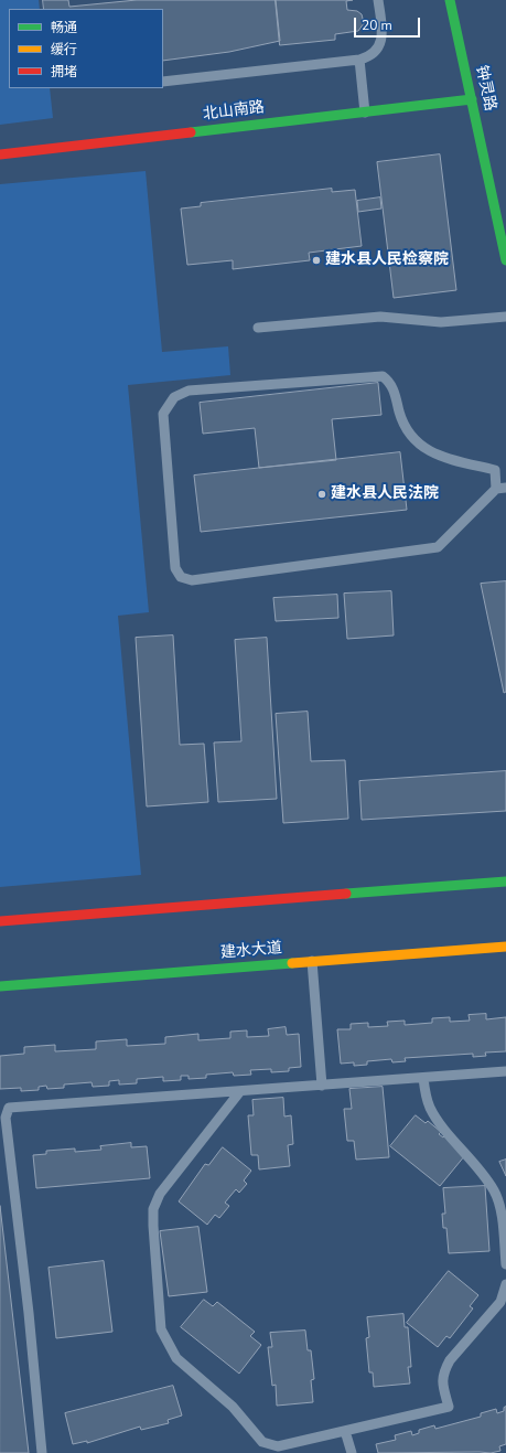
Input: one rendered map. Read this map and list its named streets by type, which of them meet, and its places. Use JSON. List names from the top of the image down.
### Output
{
  "streets": {
    "main road": ["钟灵路", "北山南路", "建水大道"]
  },
  "crossings": [
    ["钟灵路", "北山南路"]
  ],
  "places": ["建水县人民检察院", "建水县人民法院"],
  "legend": ["畅通", "缓行", "拥堵"],
  "scale_bar": "20 m"
}
